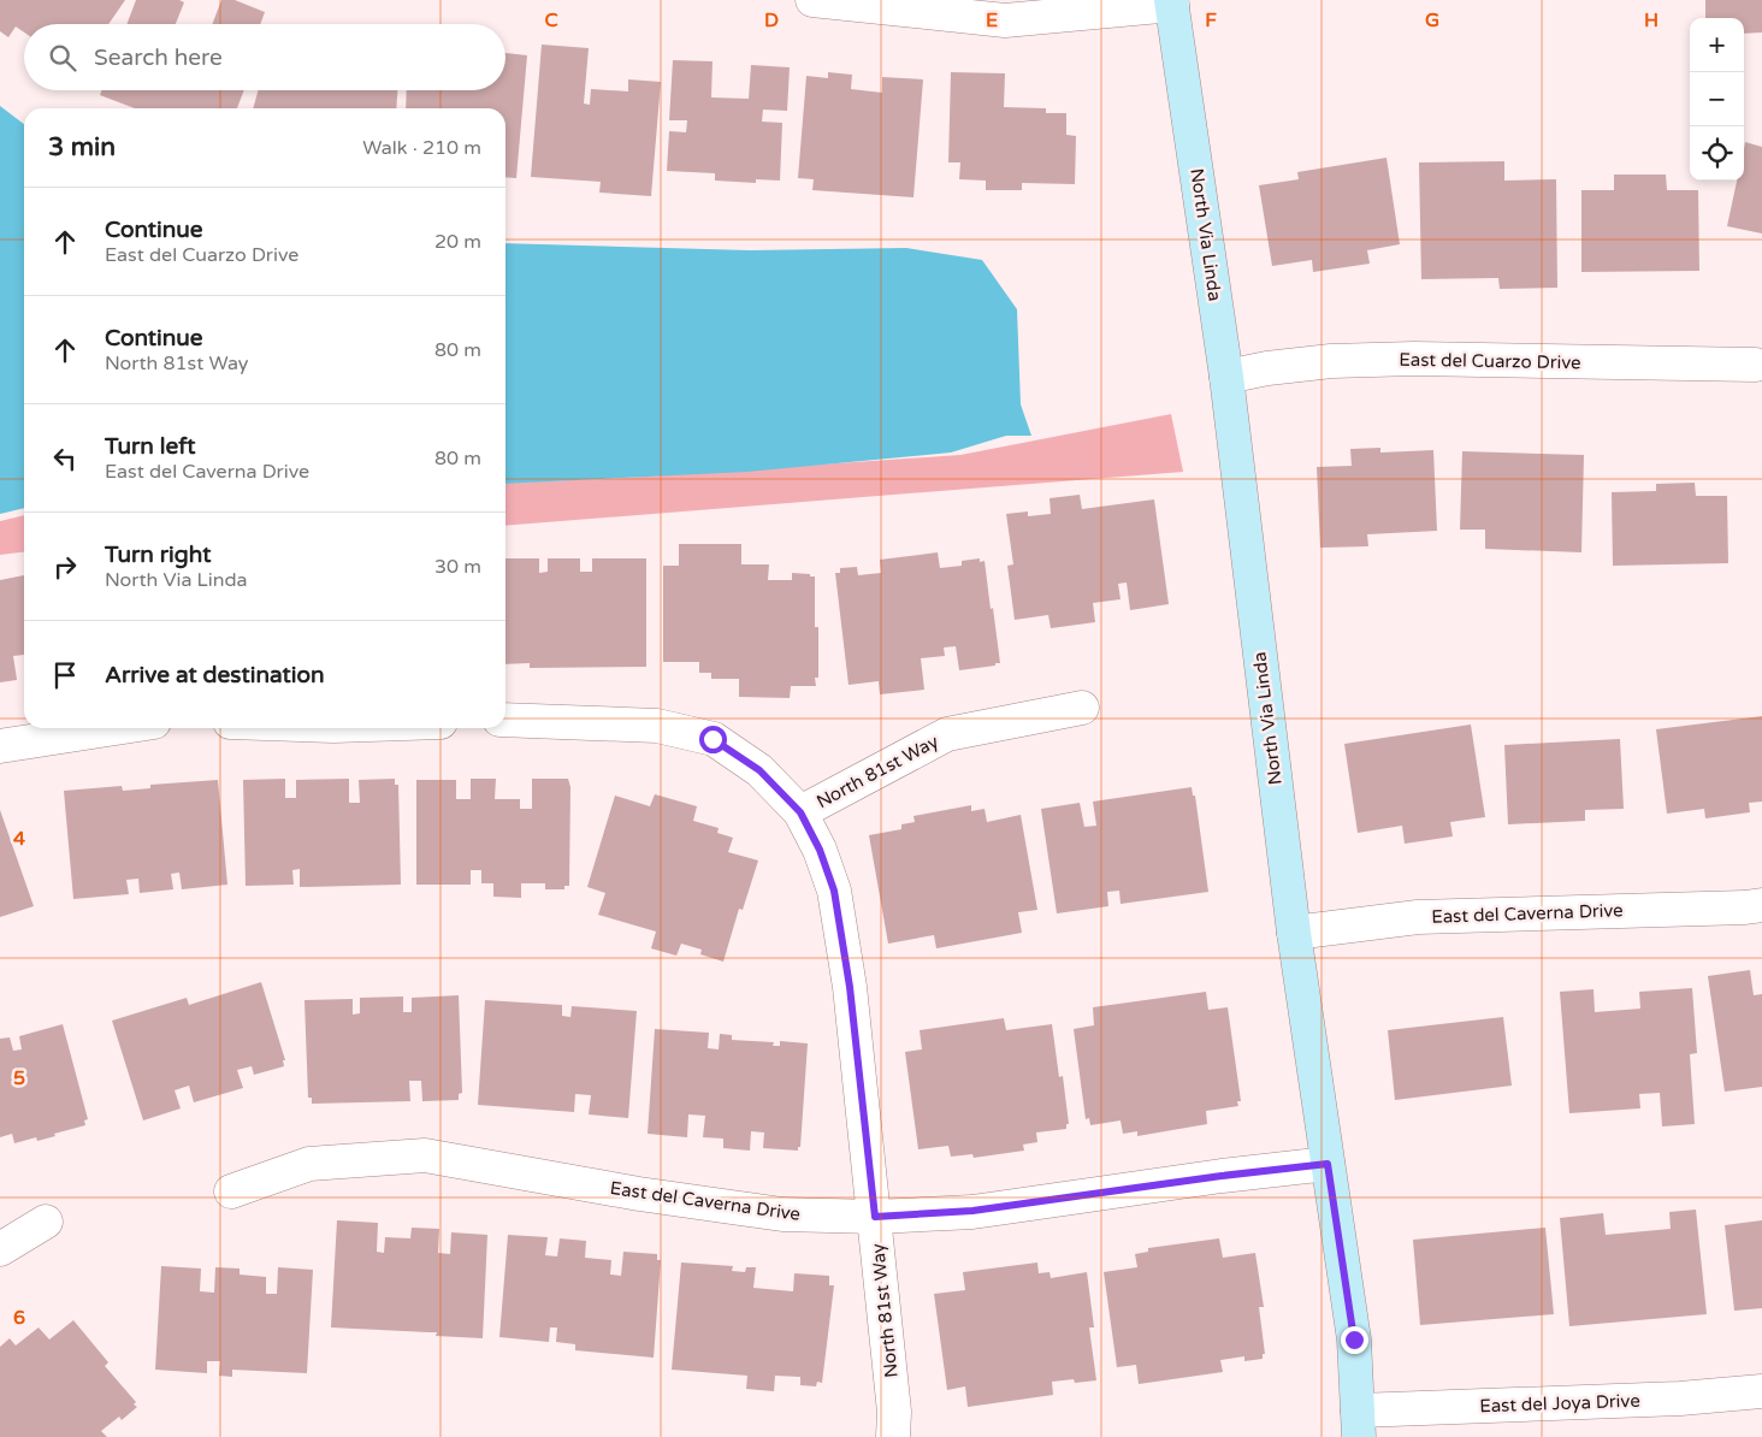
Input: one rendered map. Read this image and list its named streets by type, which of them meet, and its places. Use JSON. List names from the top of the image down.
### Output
{
  "streets": {
    "street": [
      "North Via Linda",
      "East del Cuarzo Drive",
      "North 81st Way",
      "East del Caverna Drive",
      "East del Joya Drive"
    ]
  },
  "crossings": [
    ["North Via Linda", "East del Cuarzo Drive"],
    ["North Via Linda", "East del Caverna Drive"],
    ["North Via Linda", "East del Joya Drive"],
    ["North 81st Way", "East del Caverna Drive"]
  ],
  "page": {
    "map_buttons": ["+", "−"],
    "search": "Search here",
    "heading": ["3 min", "Walk · 210 m"],
    "list": [
      ["Continue", "East del Cuarzo Drive", "20 m"],
      ["Continue", "North 81st Way", "80 m"],
      ["Turn left", "East del Caverna Drive", "80 m"],
      ["Turn right", "North Via Linda", "30 m"],
      "Arrive at destination"
    ]
  },
  "grid": {
    "columns": [
      "C",
      "D",
      "E",
      "F",
      "G",
      "H"
    ],
    "rows": ["4", "5", "6"]
  }
}
